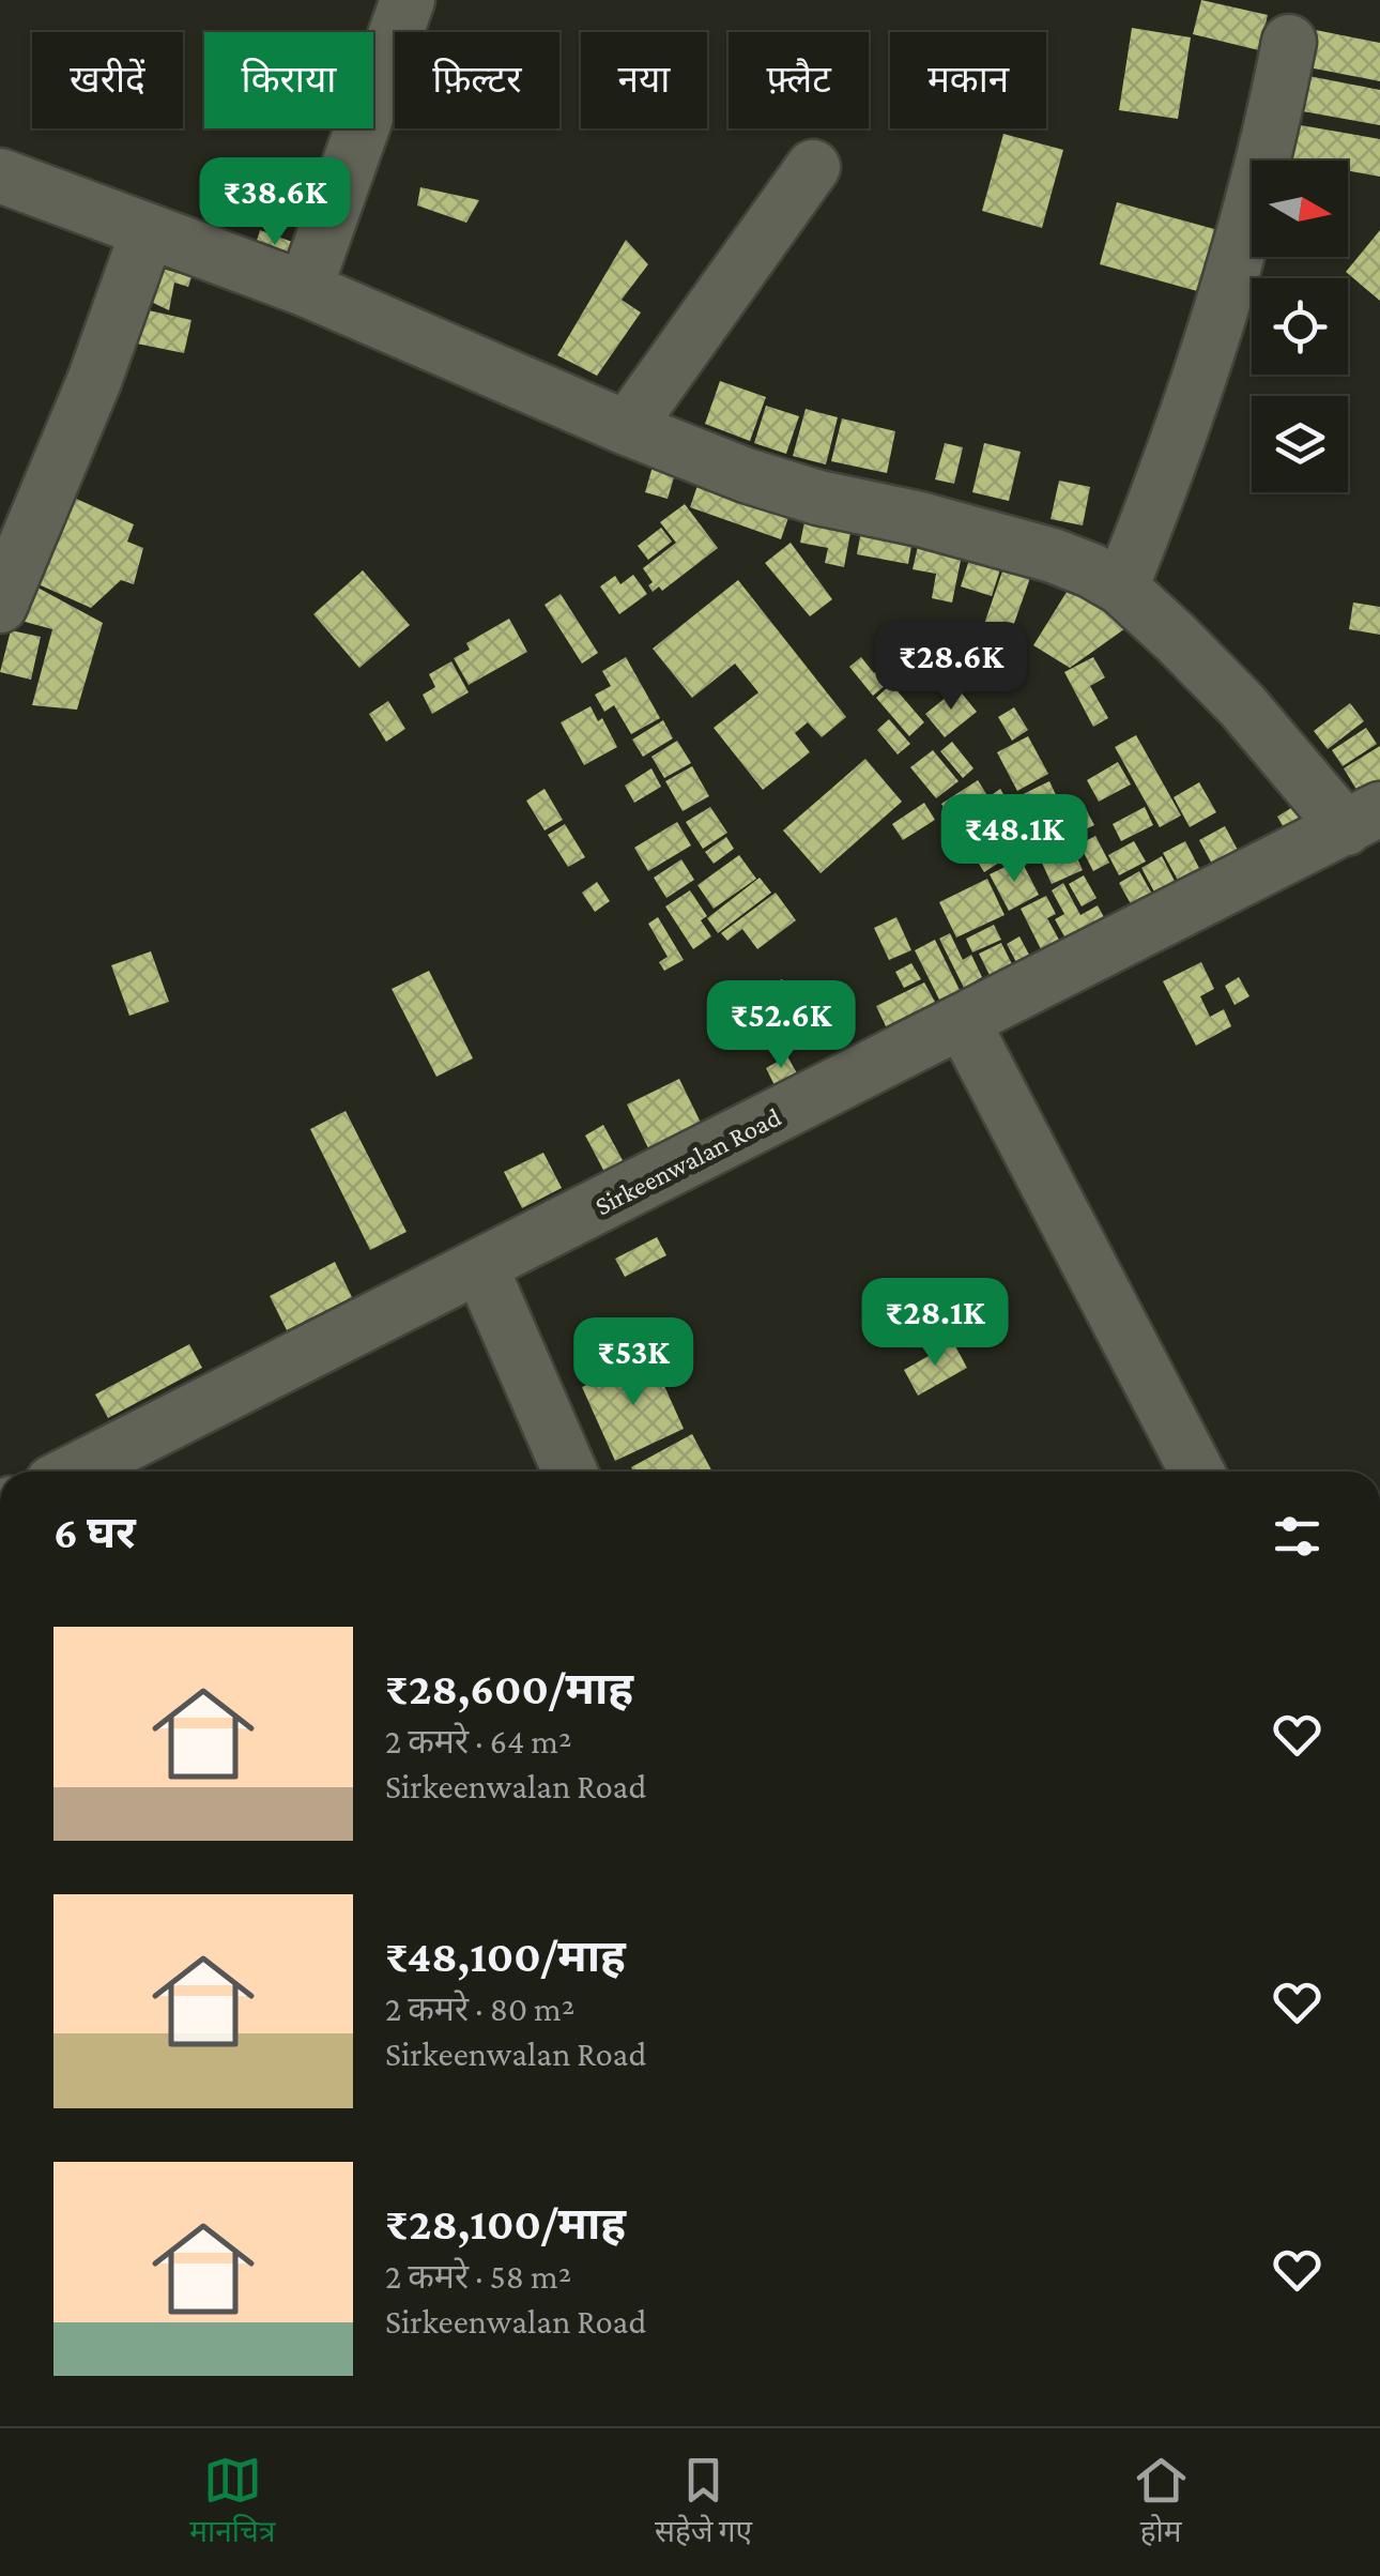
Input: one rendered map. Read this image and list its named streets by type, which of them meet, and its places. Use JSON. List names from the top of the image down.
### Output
{
  "streets": {
    "street": ["Sirkeenwalan Road"]
  },
  "north": "right",
  "page": {
    "chip": [
      "खरीदें",
      "किराया",
      "फ़िल्टर",
      "नया",
      "फ़्लैट",
      "मकान"
    ],
    "price": [
      "₹38.6K",
      "₹28.6K",
      "₹48.1K",
      "₹52.6K",
      "₹28.1K",
      "₹53K"
    ],
    "heading": "6 घर",
    "list": [
      {
        "name": "₹28,600/माह",
        "note": "2 कमरे · 64 m² · Sirkeenwalan Road"
      },
      {
        "name": "₹48,100/माह",
        "note": "2 कमरे · 80 m² · Sirkeenwalan Road"
      },
      {
        "name": "₹28,100/माह",
        "note": "2 कमरे · 58 m² · Sirkeenwalan Road"
      }
    ],
    "tabs": ["मानचित्र", "सहेजे गए", "होम"]
  }
}
